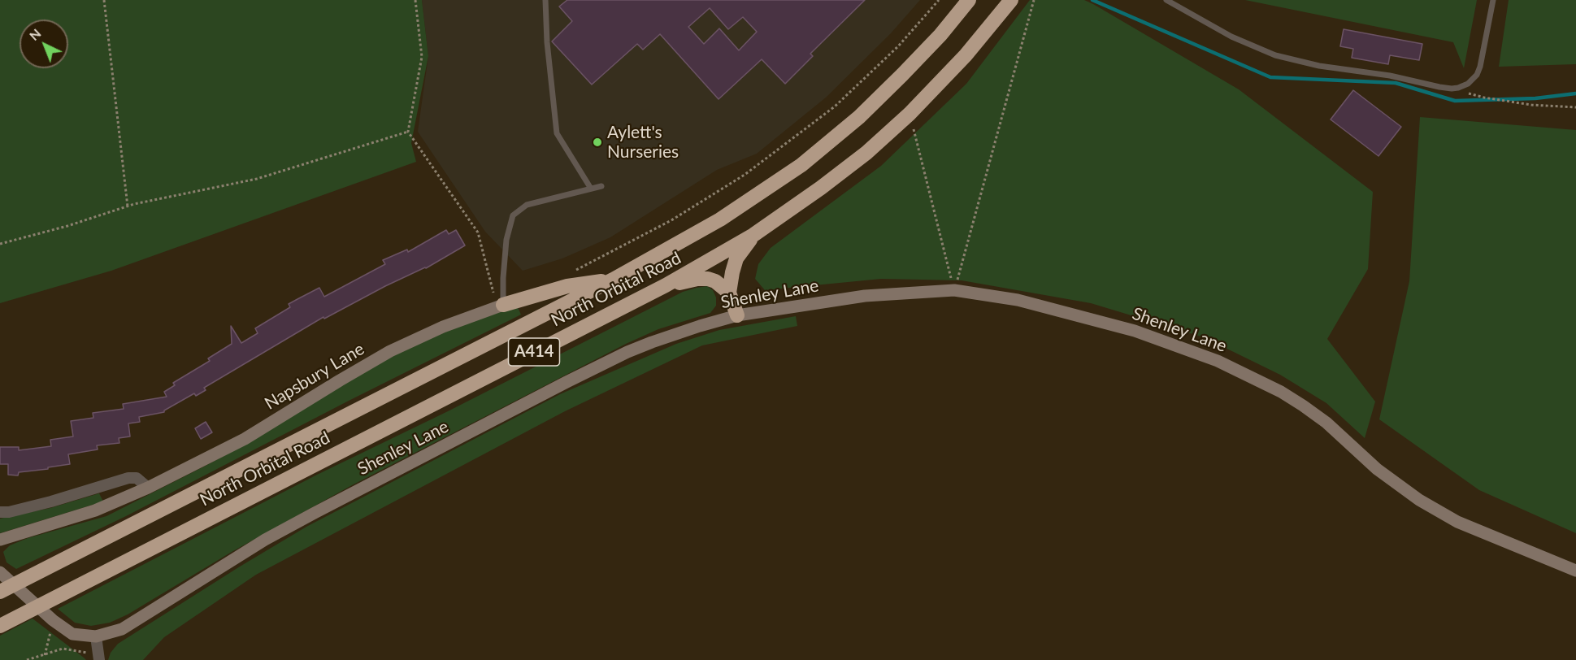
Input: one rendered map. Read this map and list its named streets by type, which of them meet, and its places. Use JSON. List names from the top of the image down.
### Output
{
  "streets": {
    "highway": ["North Orbital Road", "A414"],
    "main road": ["Shenley Lane", "Napsbury Lane"]
  },
  "places": ["Aylett's Nurseries"],
  "north": "top left"
}
